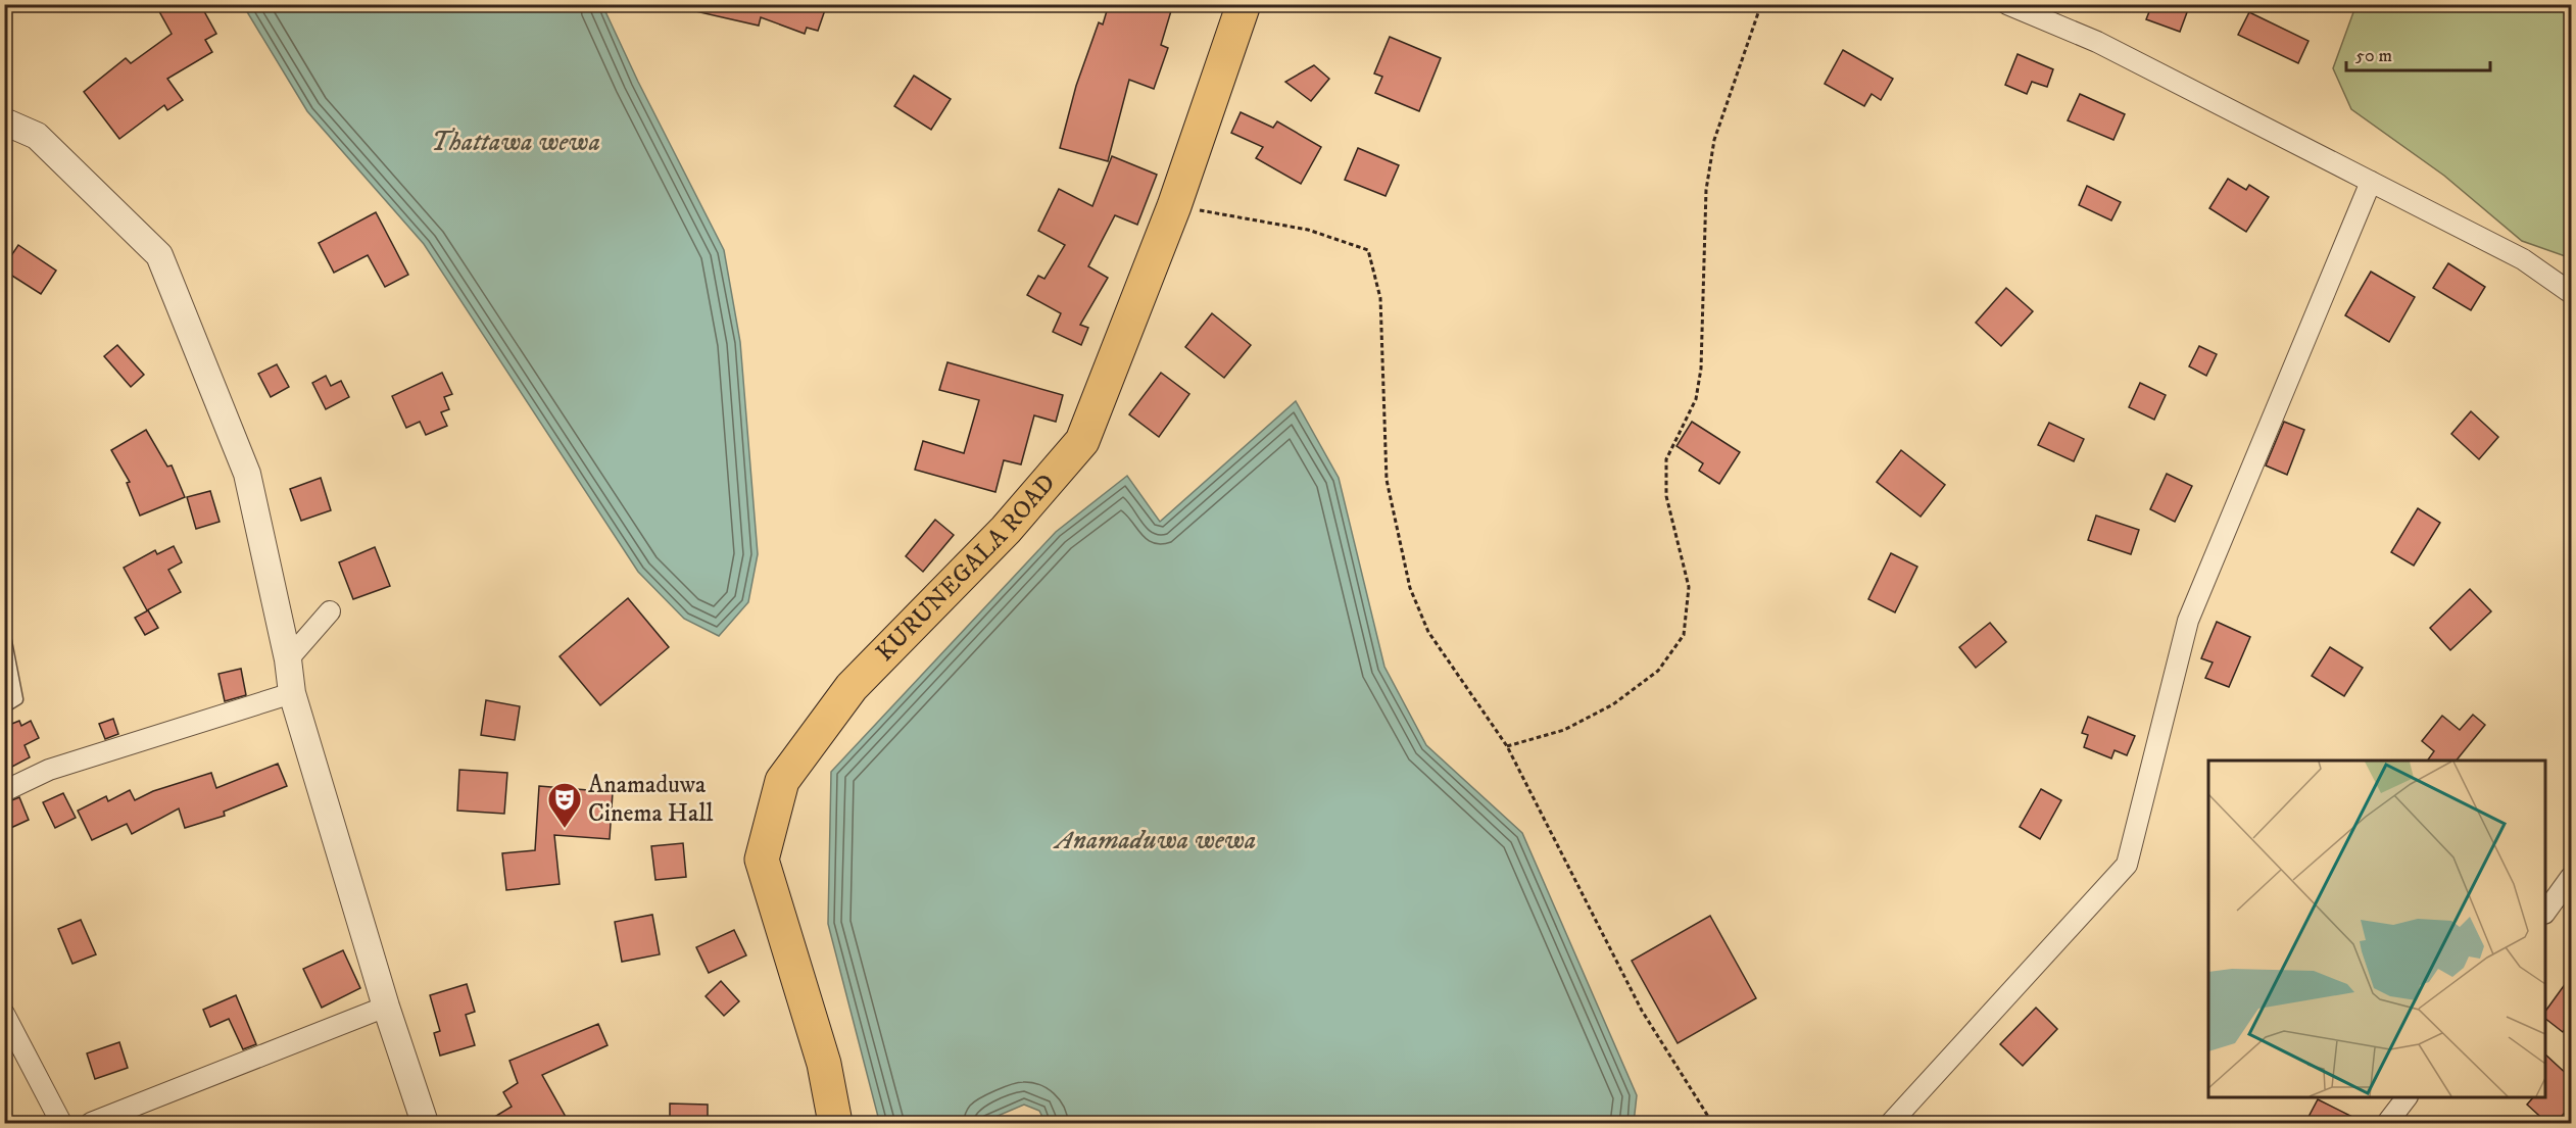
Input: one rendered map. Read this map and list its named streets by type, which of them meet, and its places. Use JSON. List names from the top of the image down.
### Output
{
  "streets": {
    "highway": ["KURUNEGALA ROAD"]
  },
  "water": ["Thattawa wewa", "Anamaduwa wewa"],
  "places": {
    "theatre": ["Anamaduwa Cinema Hall"]
  },
  "scale_bar": "50 m"
}
